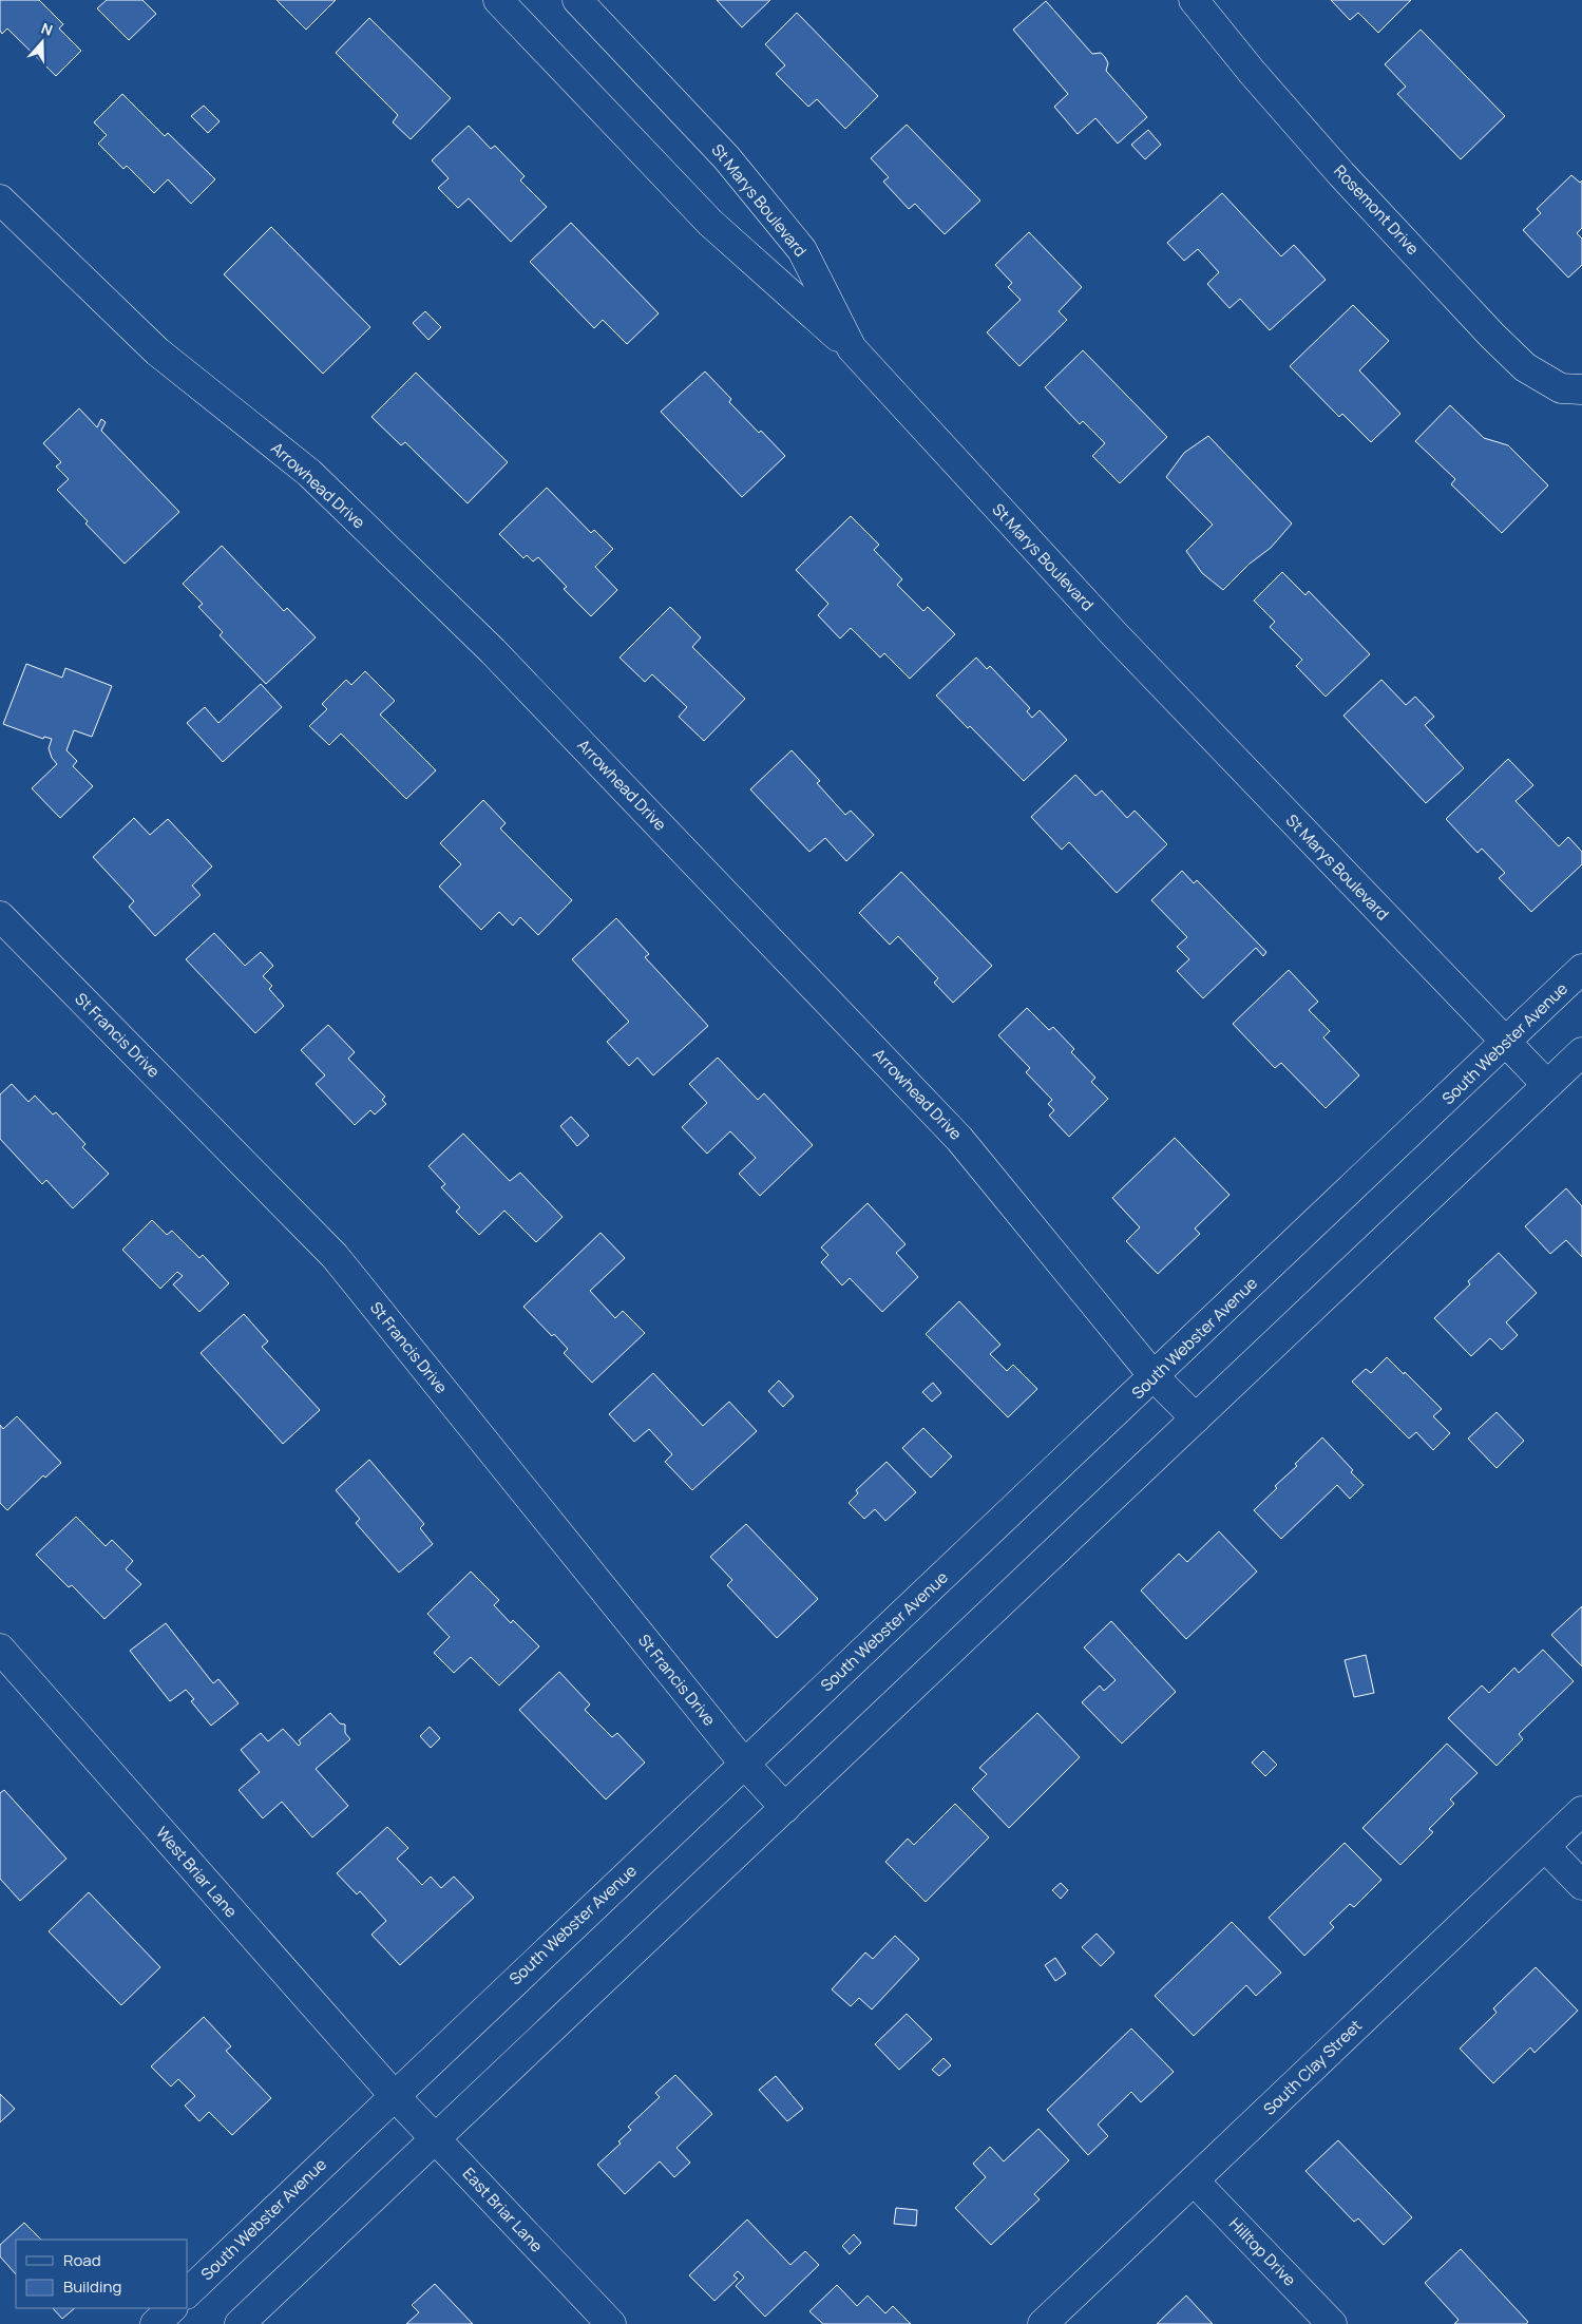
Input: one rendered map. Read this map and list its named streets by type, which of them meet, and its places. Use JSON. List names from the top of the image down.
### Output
{
  "streets": {
    "street": [
      "St Marys Boulevard",
      "Rosemont Drive",
      "Arrowhead Drive",
      "St Francis Drive",
      "South Webster Avenue",
      "West Briar Lane",
      "South Clay Street",
      "East Briar Lane",
      "Hilltop Drive"
    ]
  },
  "crossings": [
    ["St Marys Boulevard", "South Webster Avenue"],
    ["Arrowhead Drive", "South Webster Avenue"],
    ["St Francis Drive", "South Webster Avenue"],
    ["South Webster Avenue", "West Briar Lane"],
    ["South Webster Avenue", "East Briar Lane"],
    ["West Briar Lane", "East Briar Lane"],
    ["South Clay Street", "Hilltop Drive"]
  ],
  "legend": ["Road", "Building"],
  "north": "top"
}
